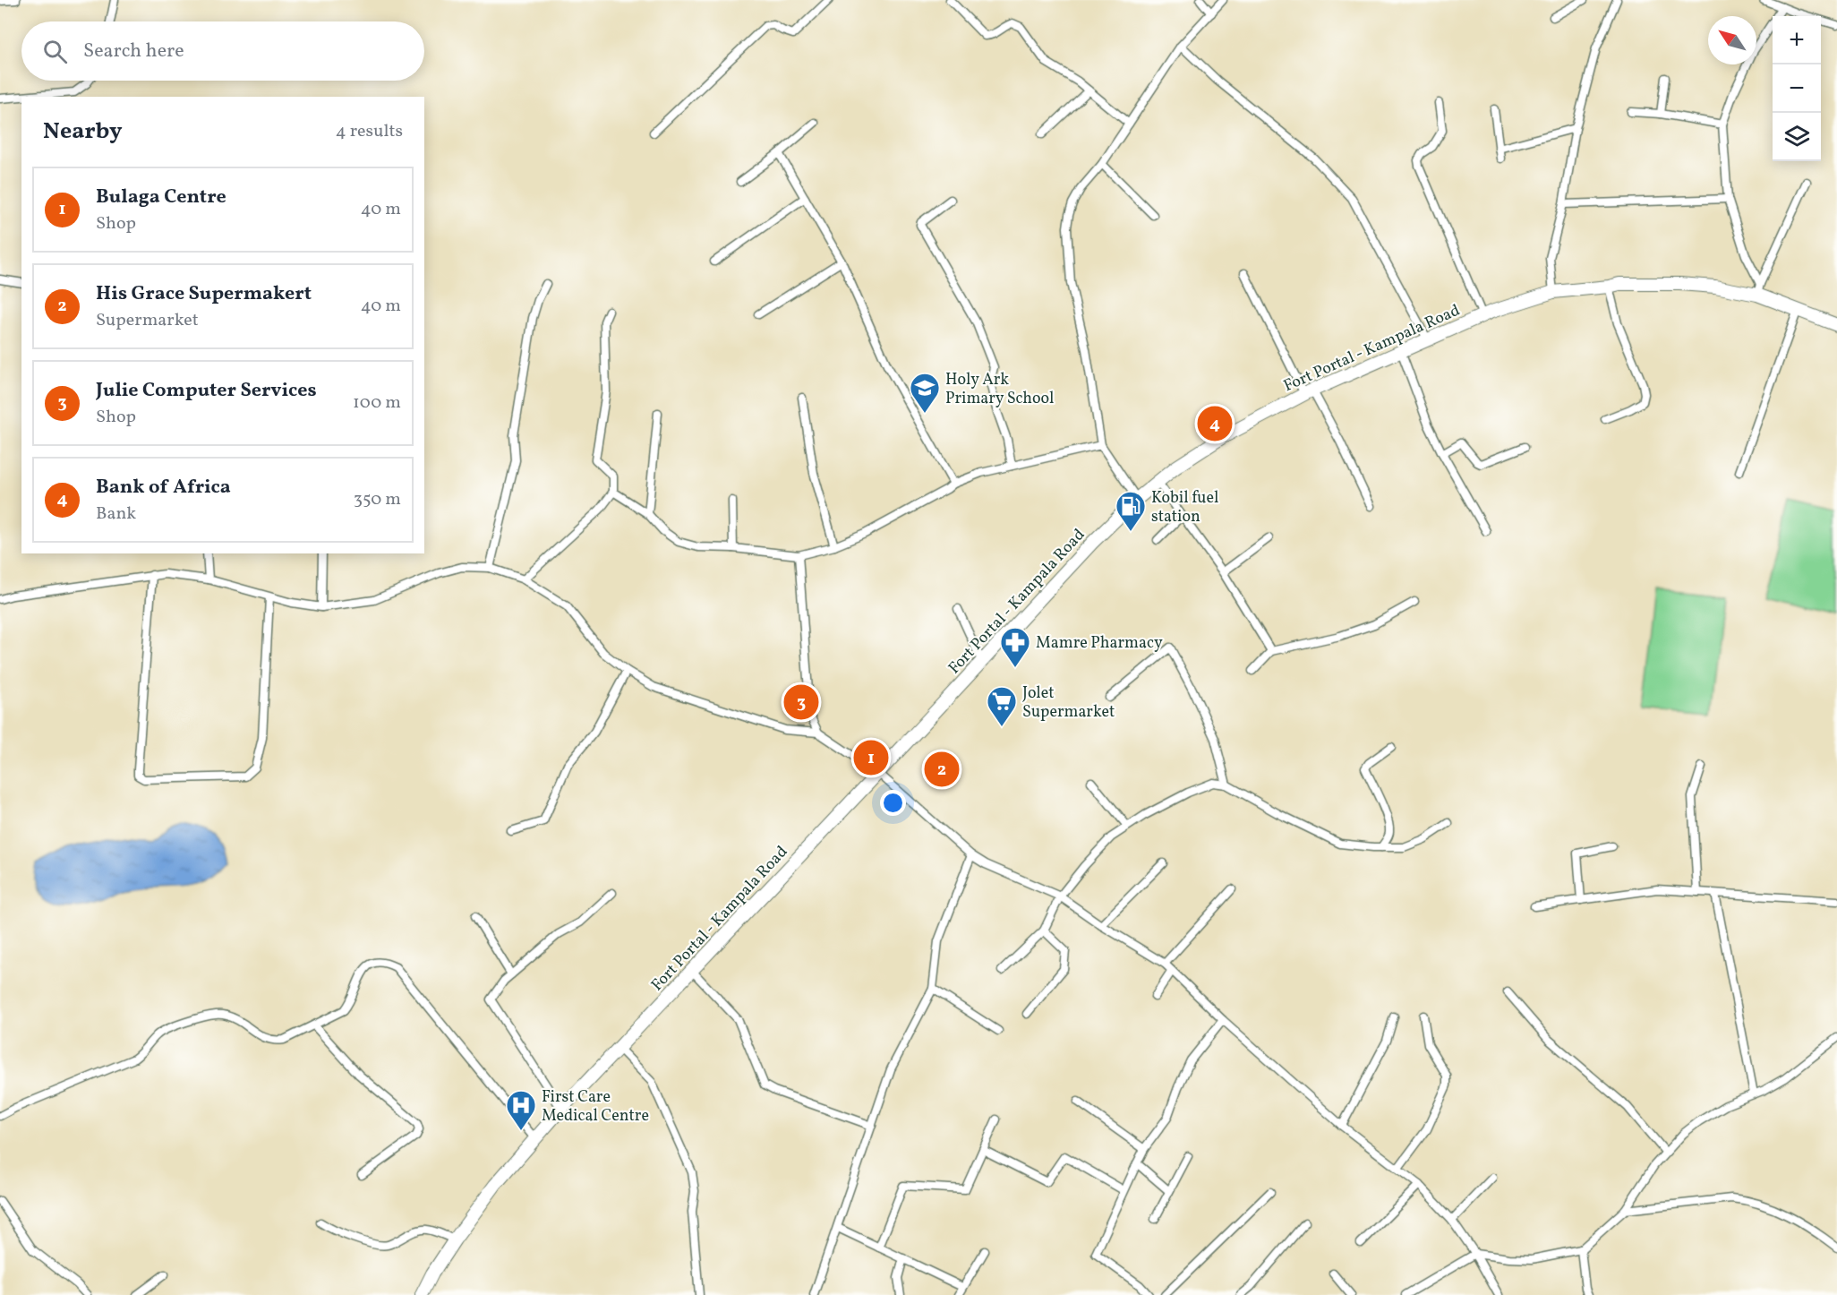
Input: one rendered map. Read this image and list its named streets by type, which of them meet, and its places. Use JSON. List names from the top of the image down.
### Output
{
  "streets": {
    "main road": ["Fort Portal - Kampala Road"]
  },
  "places": {
    "school or university": ["Holy Ark Primary School"],
    "fuel station": ["Kobil fuel station"],
    "pharmacy": ["Mamre Pharmacy"],
    "supermarket": ["Jolet Supermarket"],
    "hospital": ["First Care Medical Centre"]
  },
  "north": "top left",
  "page": {
    "map_buttons": ["+", "−"],
    "search": "Search here",
    "heading": ["Nearby", "4 results"],
    "list": [
      {
        "mark": "1",
        "name": "Bulaga Centre",
        "note": "Shop",
        "value": "40 m"
      },
      {
        "mark": "2",
        "name": "His Grace Supermakert",
        "note": "Supermarket",
        "value": "40 m"
      },
      {
        "mark": "3",
        "name": "Julie Computer Services",
        "note": "Shop",
        "value": "100 m"
      },
      {
        "mark": "4",
        "name": "Bank of Africa",
        "note": "Bank",
        "value": "350 m"
      }
    ],
    "pins": [
      "4",
      "3",
      "1",
      "2"
    ]
  }
}
